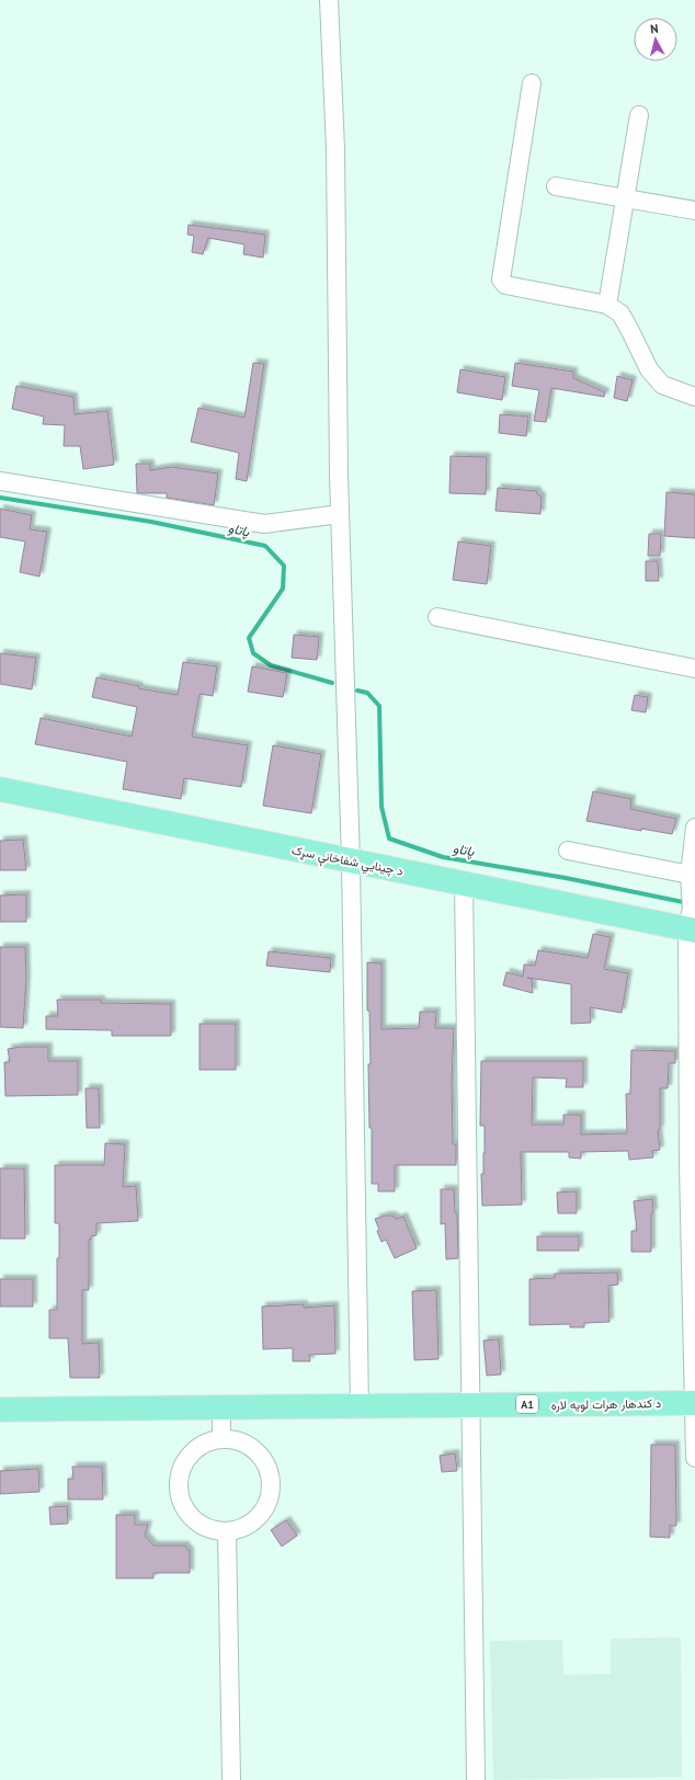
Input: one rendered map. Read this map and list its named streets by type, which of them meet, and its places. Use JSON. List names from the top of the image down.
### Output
{
  "streets": {
    "main road": ["د چينايي شفاخانې سړک", "A1", "د کندهار هرات لویه لاره"]
  },
  "water": ["پاتاو"],
  "north": "top"
}
